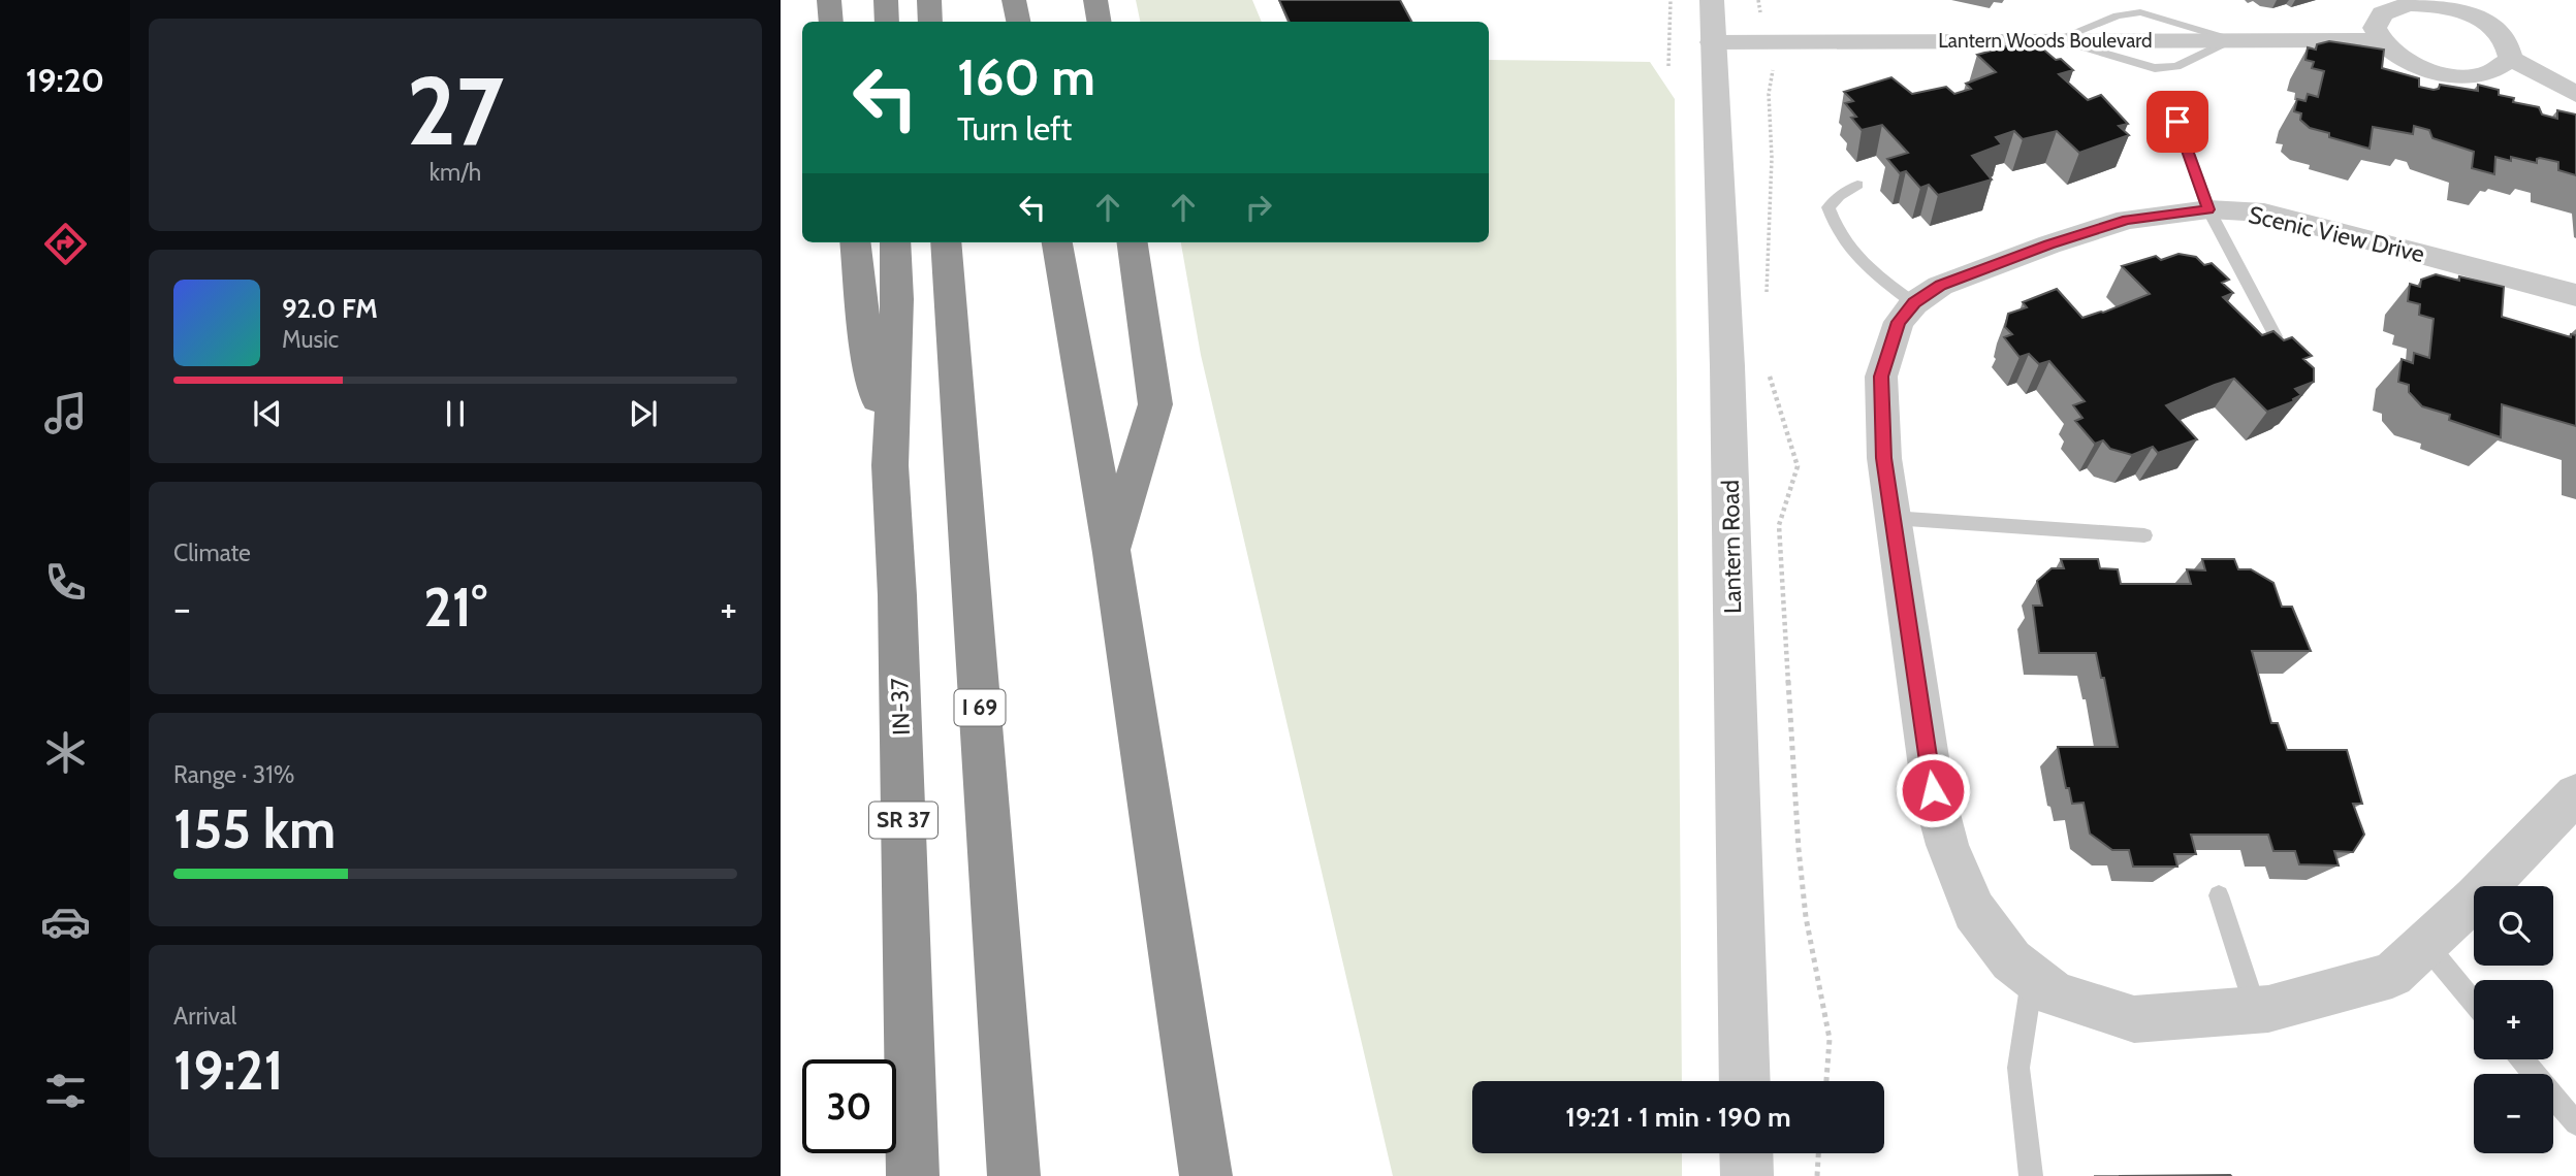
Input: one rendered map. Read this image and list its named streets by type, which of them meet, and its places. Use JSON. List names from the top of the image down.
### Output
{
  "streets": {
    "highway": ["IN-37", "I 69", "SR 37"],
    "street": ["Lantern Woods Boulevard", "Scenic View Drive", "Lantern Road"]
  },
  "crossings": [
    ["Lantern Woods Boulevard", "Lantern Road"]
  ],
  "page": {
    "tabs": "19:20",
    "tile": [
      ["27", "km/h"],
      "Climate",
      ["Range · 31%", "155 km"],
      ["Arrival", "19:21"]
    ],
    "turn": ["160 m", "Turn left"],
    "song": ["92.0 FM", "Music"],
    "heat": ["−", "21°", "+"],
    "map_buttons": ["+", "−"],
    "limit": "30",
    "trip": "19:21 · 1 min · 190 m"
  }
}
